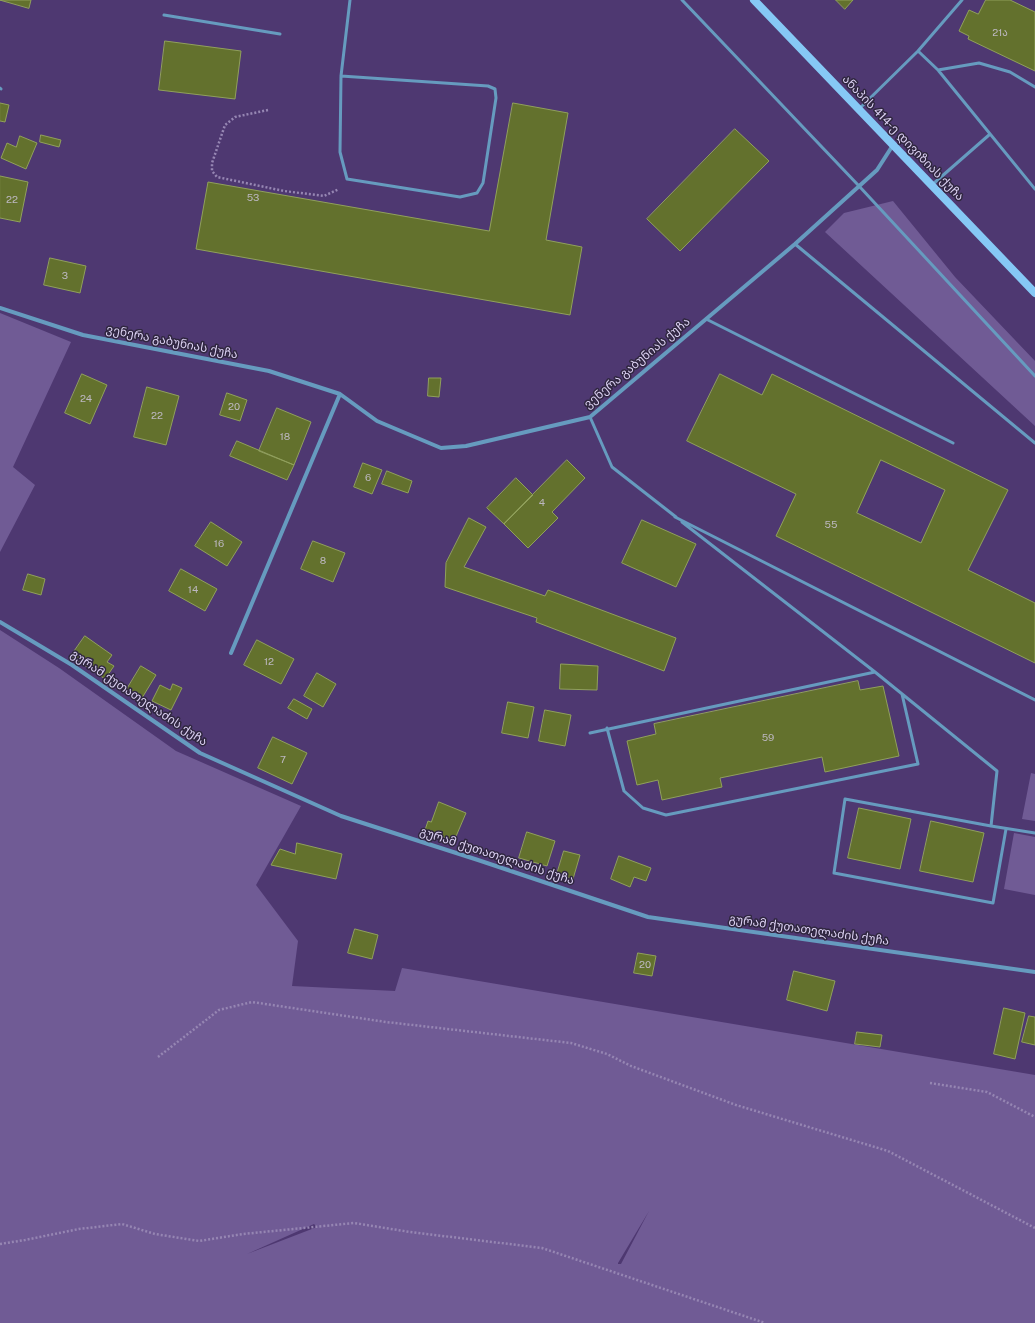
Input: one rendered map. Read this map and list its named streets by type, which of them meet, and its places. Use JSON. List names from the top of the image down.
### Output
{
  "streets": {
    "main road": ["ანაპის 414-ე დივიზიას ქუჩა"],
    "street": ["ვენერა გაბუნიას ქუჩა", "გურამ ქუთათელაძის ქუჩა"]
  },
  "crossings": [
    ["ანაპის 414-ე დივიზიას ქუჩა", "ვენერა გაბუნიას ქუჩა"]
  ],
  "house_numbers": [
    "21ა",
    "53",
    "22",
    "3",
    "24",
    "20",
    "22",
    "18",
    "6",
    "4",
    "55",
    "16",
    "8",
    "14",
    "12",
    "59",
    "7",
    "20"
  ]
}
